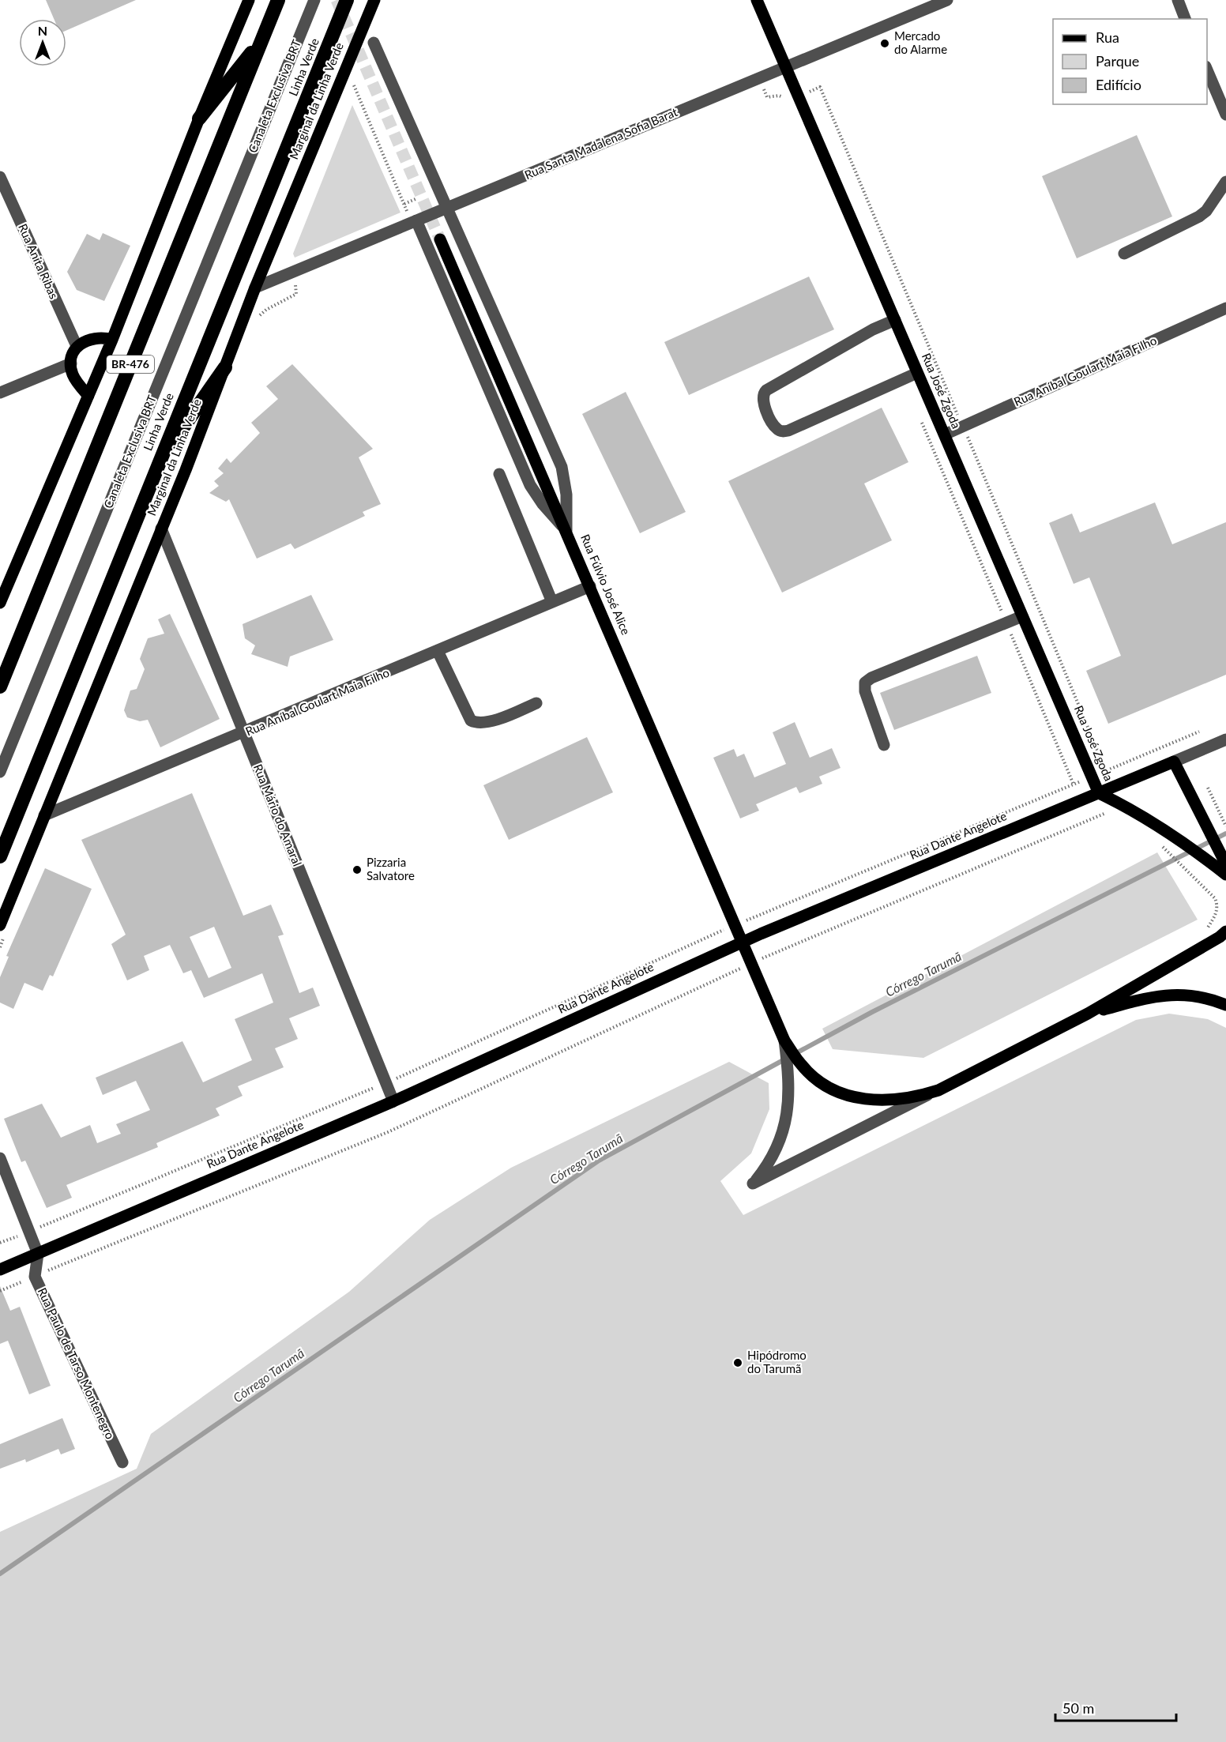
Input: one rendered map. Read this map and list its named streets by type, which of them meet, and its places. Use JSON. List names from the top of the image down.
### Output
{
  "streets": {
    "highway": ["Linha Verde", "BR-476"],
    "main road": [
      "Marginal da Linha Verde",
      "Rua José Zgoda",
      "Rua Fúlvio José Alice",
      "Rua Dante Angelote"
    ],
    "street": [
      "Canaleta Exclusiva BRT",
      "Rua Santa Madalena Sofia Barat",
      "Rua Anita Ribas",
      "Rua Aníbal Goulart Maia Filho",
      "Rua Mário do Amaral",
      "Rua Paulo de Tarso Montenegro"
    ]
  },
  "crossings": [
    ["Marginal da Linha Verde", "Rua Santa Madalena Sofia Barat"],
    ["Marginal da Linha Verde", "Rua Aníbal Goulart Maia Filho"],
    ["Marginal da Linha Verde", "Rua Mário do Amaral"],
    ["Rua Santa Madalena Sofia Barat", "Rua José Zgoda"],
    ["Rua Aníbal Goulart Maia Filho", "Rua José Zgoda"],
    ["Rua Aníbal Goulart Maia Filho", "Rua Fúlvio José Alice"],
    ["Rua Aníbal Goulart Maia Filho", "Rua Mário do Amaral"],
    ["Rua José Zgoda", "Rua Dante Angelote"],
    ["Rua Fúlvio José Alice", "Rua Dante Angelote"],
    ["Rua Mário do Amaral", "Rua Dante Angelote"],
    ["Rua Dante Angelote", "Rua Paulo de Tarso Montenegro"]
  ],
  "water": ["Córrego Tarumã"],
  "places": ["Mercado do Alarme", "Pizzaria Salvatore", "Hipódromo do Tarumã"],
  "legend": ["Rua", "Parque", "Edifício"],
  "scale_bar": "50 m",
  "north": "top"
}
